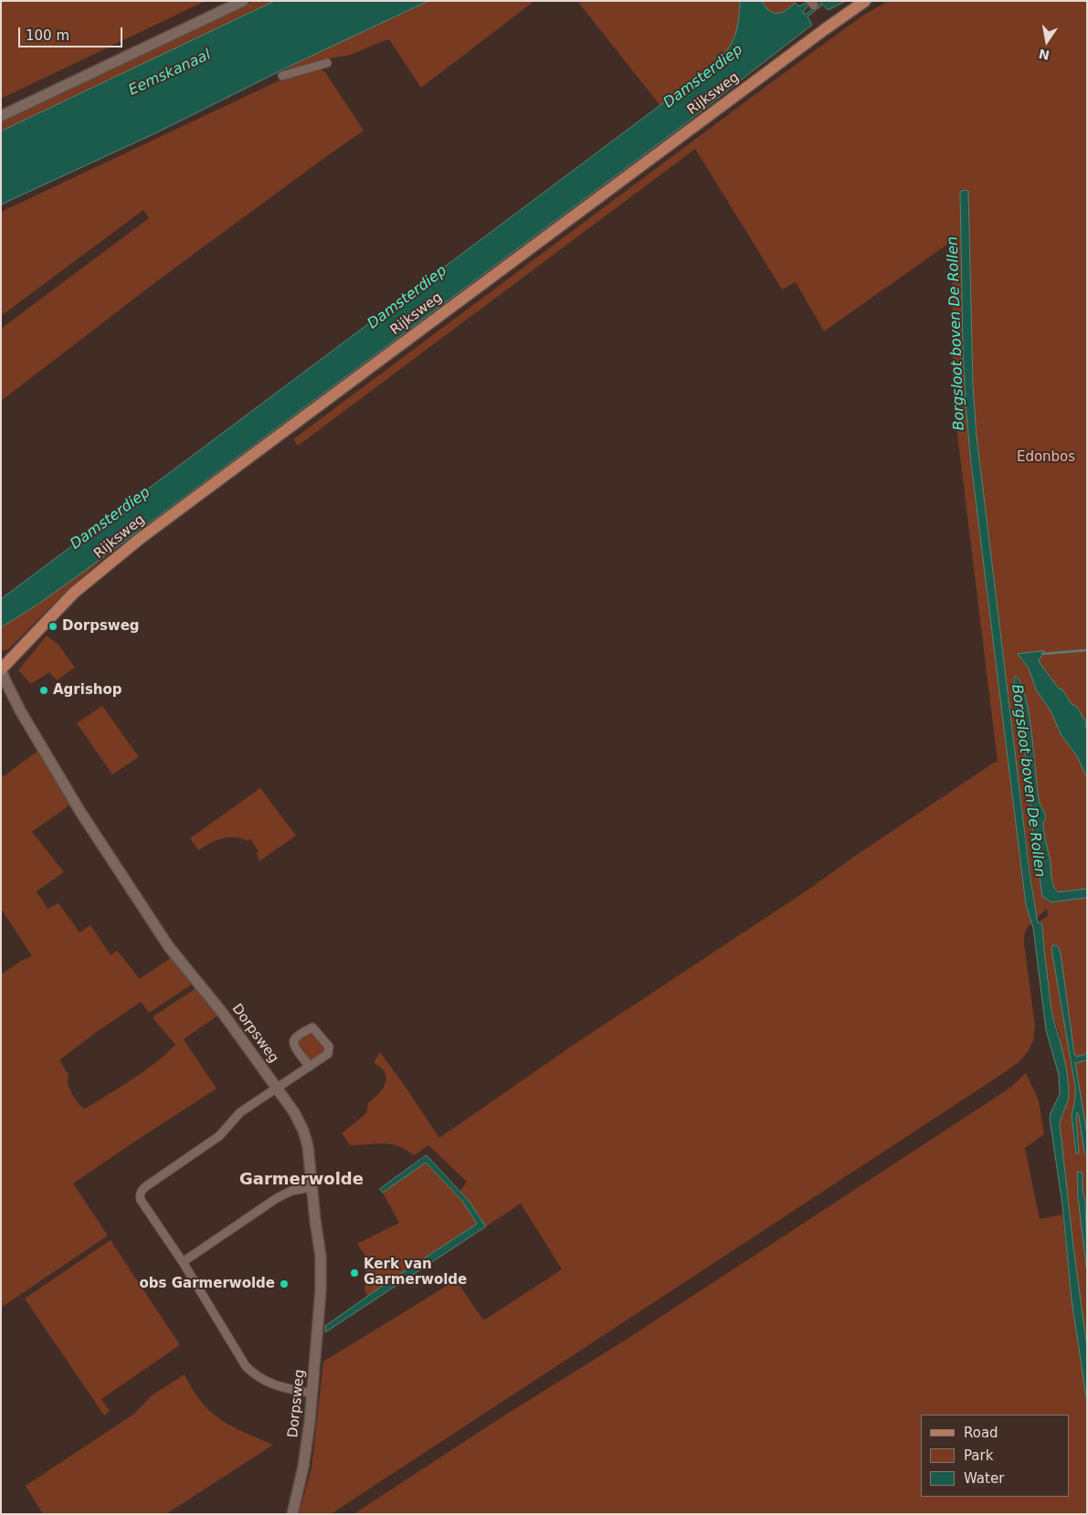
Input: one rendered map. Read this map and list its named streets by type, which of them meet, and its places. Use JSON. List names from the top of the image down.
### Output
{
  "streets": {
    "main road": ["Rijksweg"],
    "street": ["Dorpsweg"]
  },
  "crossings": [
    ["Rijksweg", "Dorpsweg"]
  ],
  "districts": ["Garmerwolde"],
  "water": ["Eemskanaal", "Damsterdiep", "Borgsloot boven De Rollen"],
  "parks": ["Edonbos"],
  "places": [
    "Dorpsweg",
    "Agrishop",
    "Kerk van Garmerwolde",
    "obs Garmerwolde"
  ],
  "legend": ["Road", "Park", "Water"],
  "scale_bar": "100 m",
  "north": "bottom"
}
